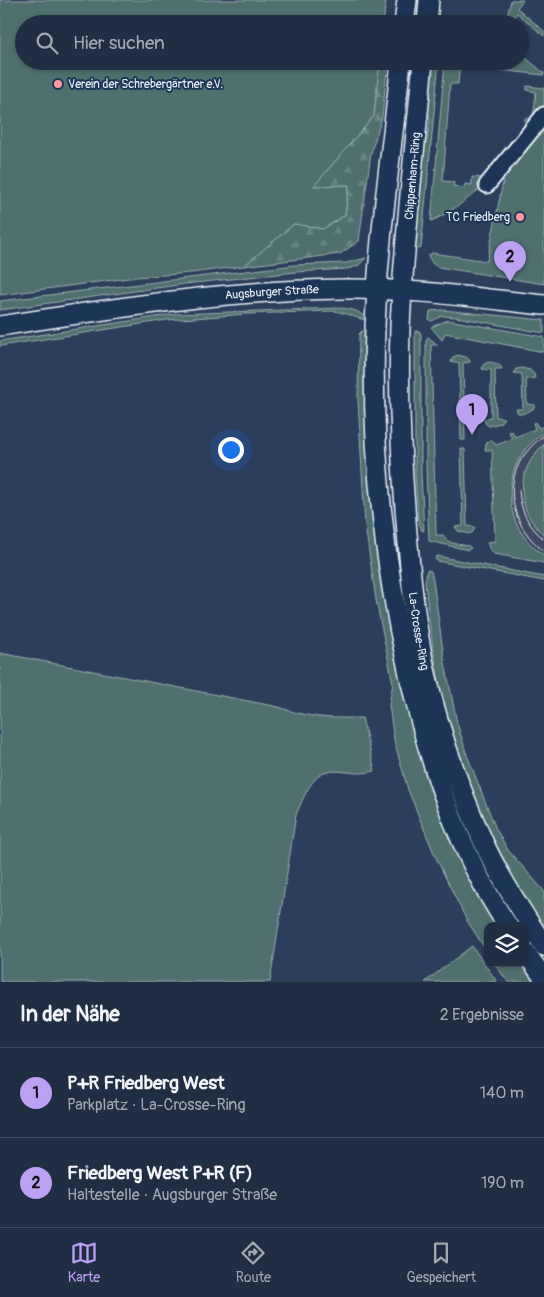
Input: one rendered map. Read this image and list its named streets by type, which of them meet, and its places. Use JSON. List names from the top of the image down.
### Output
{
  "streets": {
    "main road": ["Chippenham-Ring", "Augsburger Straße", "La-Crosse-Ring"]
  },
  "crossings": [
    ["Chippenham-Ring", "Augsburger Straße"],
    ["Chippenham-Ring", "La-Crosse-Ring"],
    ["Augsburger Straße", "La-Crosse-Ring"]
  ],
  "places": ["Verein der Schrebergärtner e.V.", "TC Friedberg"],
  "page": {
    "search": "Hier suchen",
    "pins": ["2", "1"],
    "heading": ["In der Nähe", "2 Ergebnisse"],
    "list": [
      {
        "mark": "1",
        "name": "P+R Friedberg West",
        "note": "Parkplatz · La-Crosse-Ring",
        "value": "140 m"
      },
      {
        "mark": "2",
        "name": "Friedberg West P+R (F)",
        "note": "Haltestelle · Augsburger Straße",
        "value": "190 m"
      }
    ],
    "nav": ["Karte", "Route", "Gespeichert"]
  }
}
